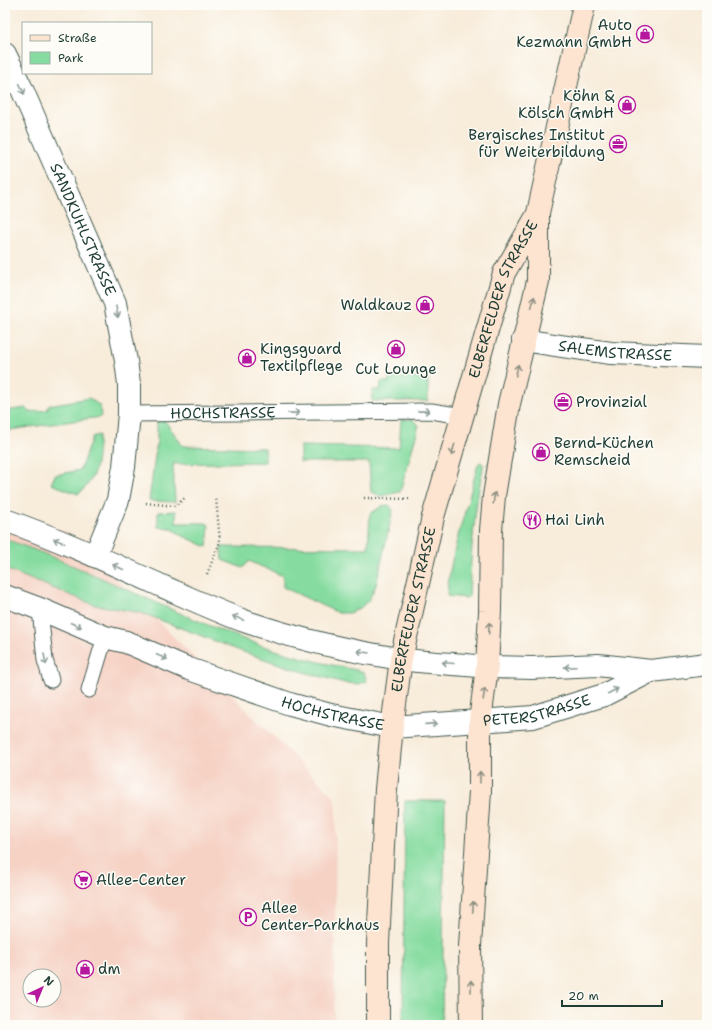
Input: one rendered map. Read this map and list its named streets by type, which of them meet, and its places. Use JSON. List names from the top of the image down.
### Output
{
  "streets": {
    "main road": ["ELBERFELDER STRASSE"],
    "street": [
      "SANDKUHLSTRASSE",
      "SALEMSTRASSE",
      "HOCHSTRASSE",
      "PETERSTRASSE"
    ]
  },
  "crossings": [
    ["SANDKUHLSTRASSE", "HOCHSTRASSE"],
    ["ELBERFELDER STRASSE", "SALEMSTRASSE"],
    ["ELBERFELDER STRASSE", "HOCHSTRASSE"],
    ["ELBERFELDER STRASSE", "PETERSTRASSE"],
    ["HOCHSTRASSE", "PETERSTRASSE"]
  ],
  "one_way": ["SANDKUHLSTRASSE", "HOCHSTRASSE"],
  "places": {
    "shop": [
      "Auto Kezmann GmbH",
      "Köhn & Kölsch GmbH",
      "Waldkauz",
      "Cut Lounge",
      "Kingsguard Textilpflege",
      "Bernd-Küchen Remscheid",
      "dm"
    ],
    "office": ["Bergisches Institut für Weiterbildung", "Provinzial"],
    "restaurant": ["Hai Linh"],
    "supermarket": ["Allee-Center"],
    "parking": ["Allee Center-Parkhaus"]
  },
  "legend": ["Straße", "Park"],
  "scale_bar": "20 m",
  "north": "top right"
}
